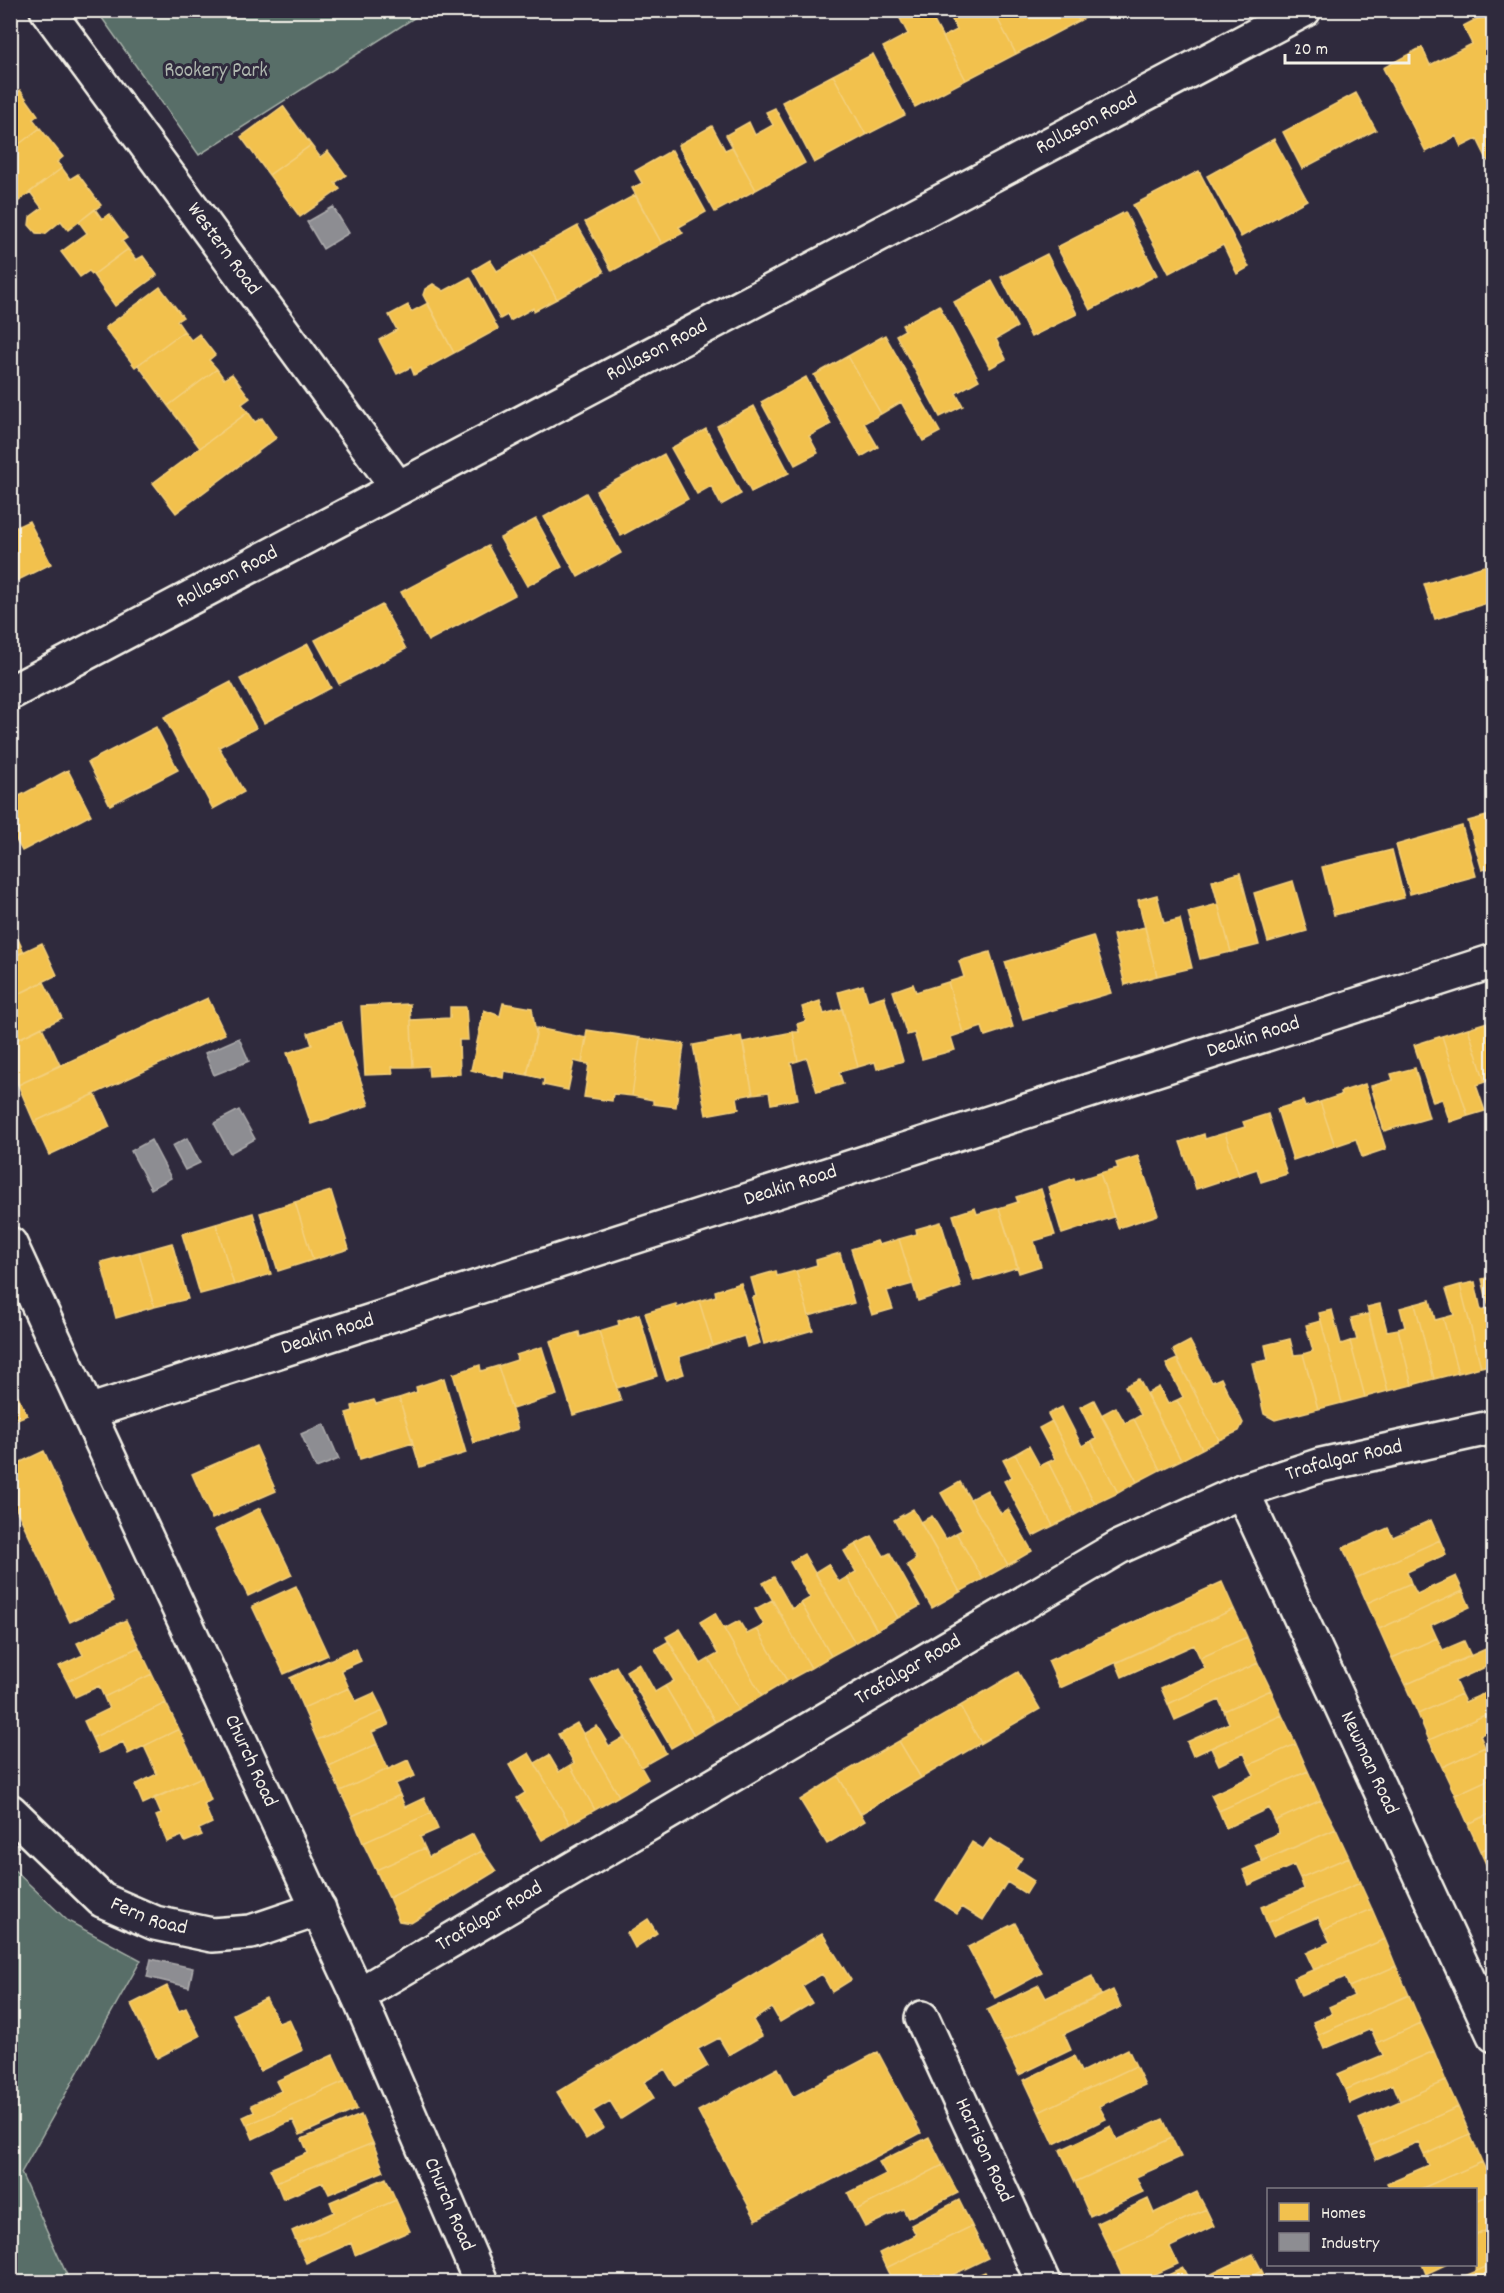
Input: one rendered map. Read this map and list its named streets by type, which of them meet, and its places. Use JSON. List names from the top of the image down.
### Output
{
  "streets": {
    "street": [
      "Rollason Road",
      "Western Road",
      "Deakin Road",
      "Trafalgar Road",
      "Church Road",
      "Newman Road",
      "Fern Road",
      "Harrison Road"
    ]
  },
  "crossings": [
    ["Rollason Road", "Western Road"],
    ["Deakin Road", "Church Road"],
    ["Trafalgar Road", "Church Road"],
    ["Trafalgar Road", "Newman Road"],
    ["Church Road", "Fern Road"]
  ],
  "parks": ["Rookery Park"],
  "legend": ["Homes", "Industry"],
  "scale_bar": "20 m"
}
